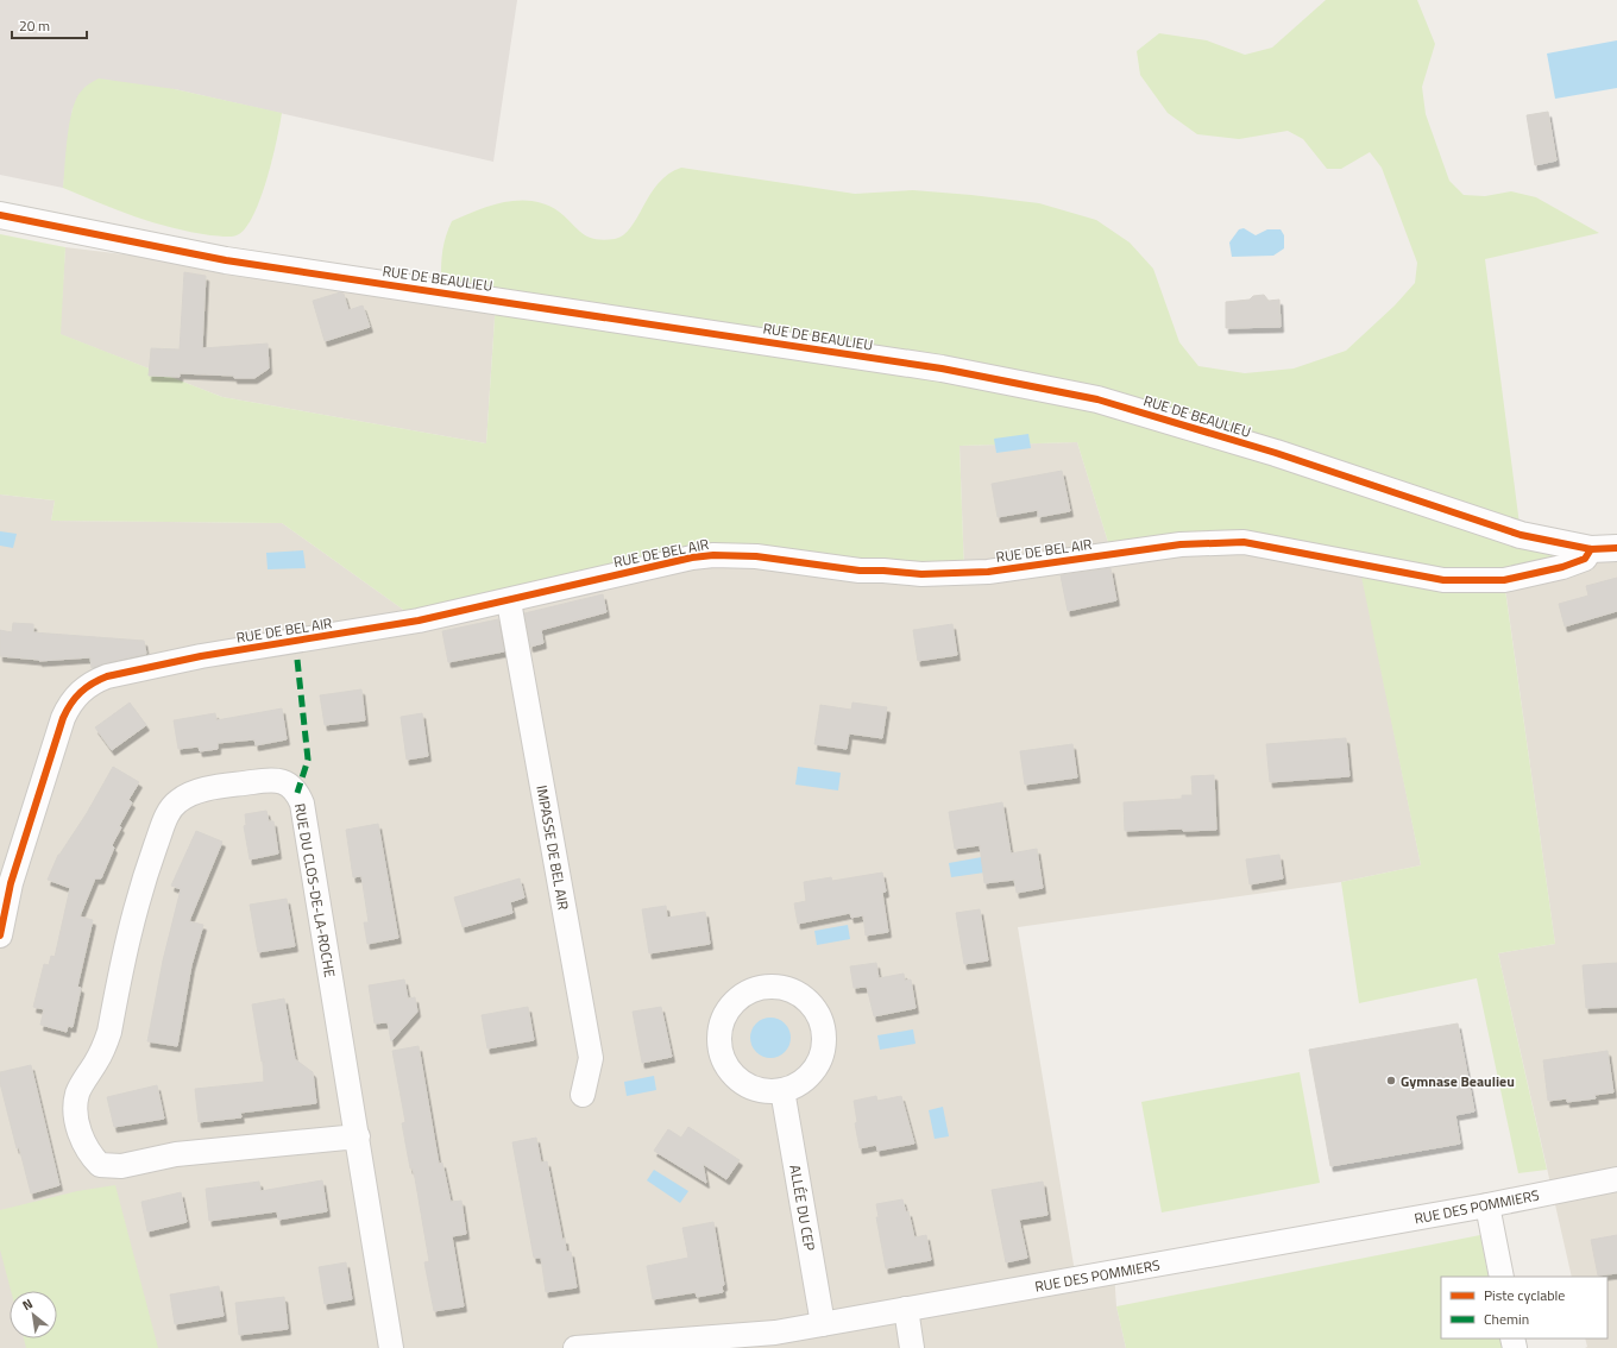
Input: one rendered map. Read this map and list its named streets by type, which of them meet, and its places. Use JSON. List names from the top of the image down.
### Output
{
  "streets": {
    "street": [
      "RUE DE BEAULIEU",
      "RUE DE BEL AIR",
      "IMPASSE DE BEL AIR",
      "RUE DU CLOS-DE-LA-ROCHE",
      "RUE DES POMMIERS",
      "ALLÉE DU CEP"
    ]
  },
  "crossings": [
    ["RUE DE BEAULIEU", "RUE DE BEL AIR"],
    ["RUE DE BEL AIR", "IMPASSE DE BEL AIR"],
    ["RUE DES POMMIERS", "ALLÉE DU CEP"]
  ],
  "places": ["Gymnase Beaulieu"],
  "legend": ["Piste cyclable", "Chemin"],
  "scale_bar": "20 m",
  "north": "top left"
}
